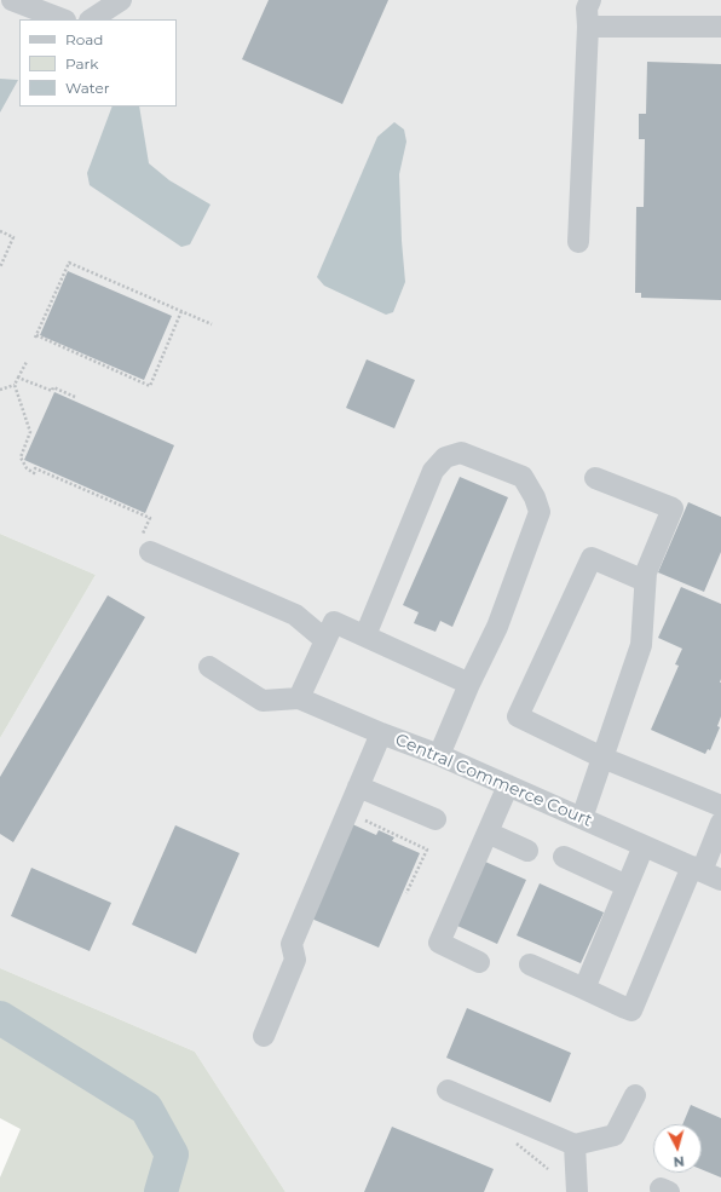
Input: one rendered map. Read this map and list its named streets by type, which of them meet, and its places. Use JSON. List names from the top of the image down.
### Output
{
  "streets": {
    "street": ["Central Commerce Court"]
  },
  "legend": ["Road", "Park", "Water"],
  "north": "bottom"
}
